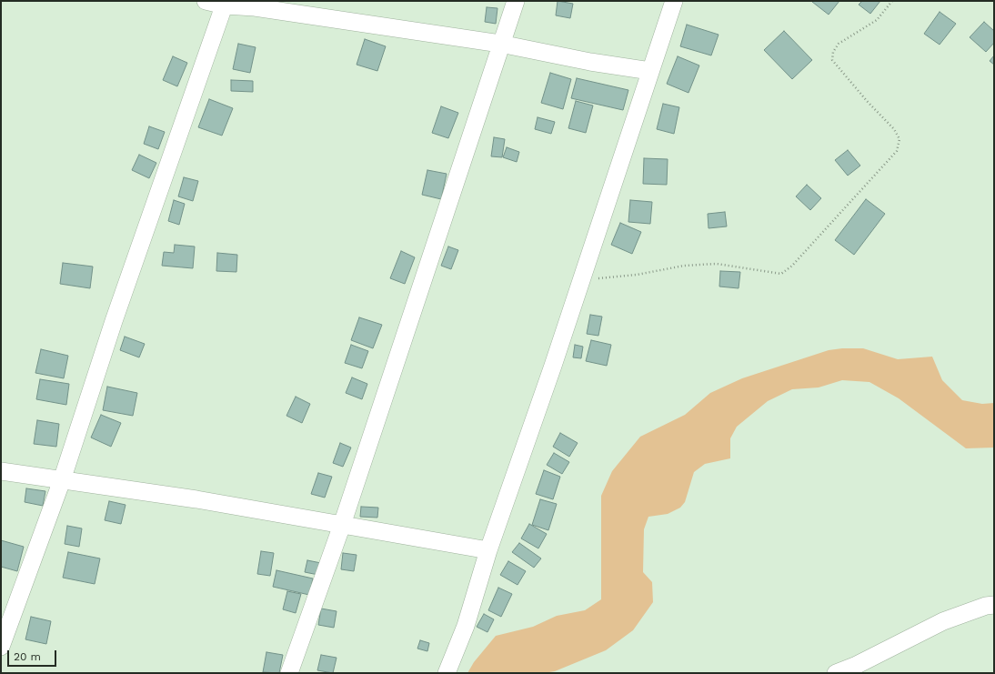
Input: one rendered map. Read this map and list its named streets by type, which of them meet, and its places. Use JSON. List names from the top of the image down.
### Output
{
  "scale_bar": "20 m"
}
